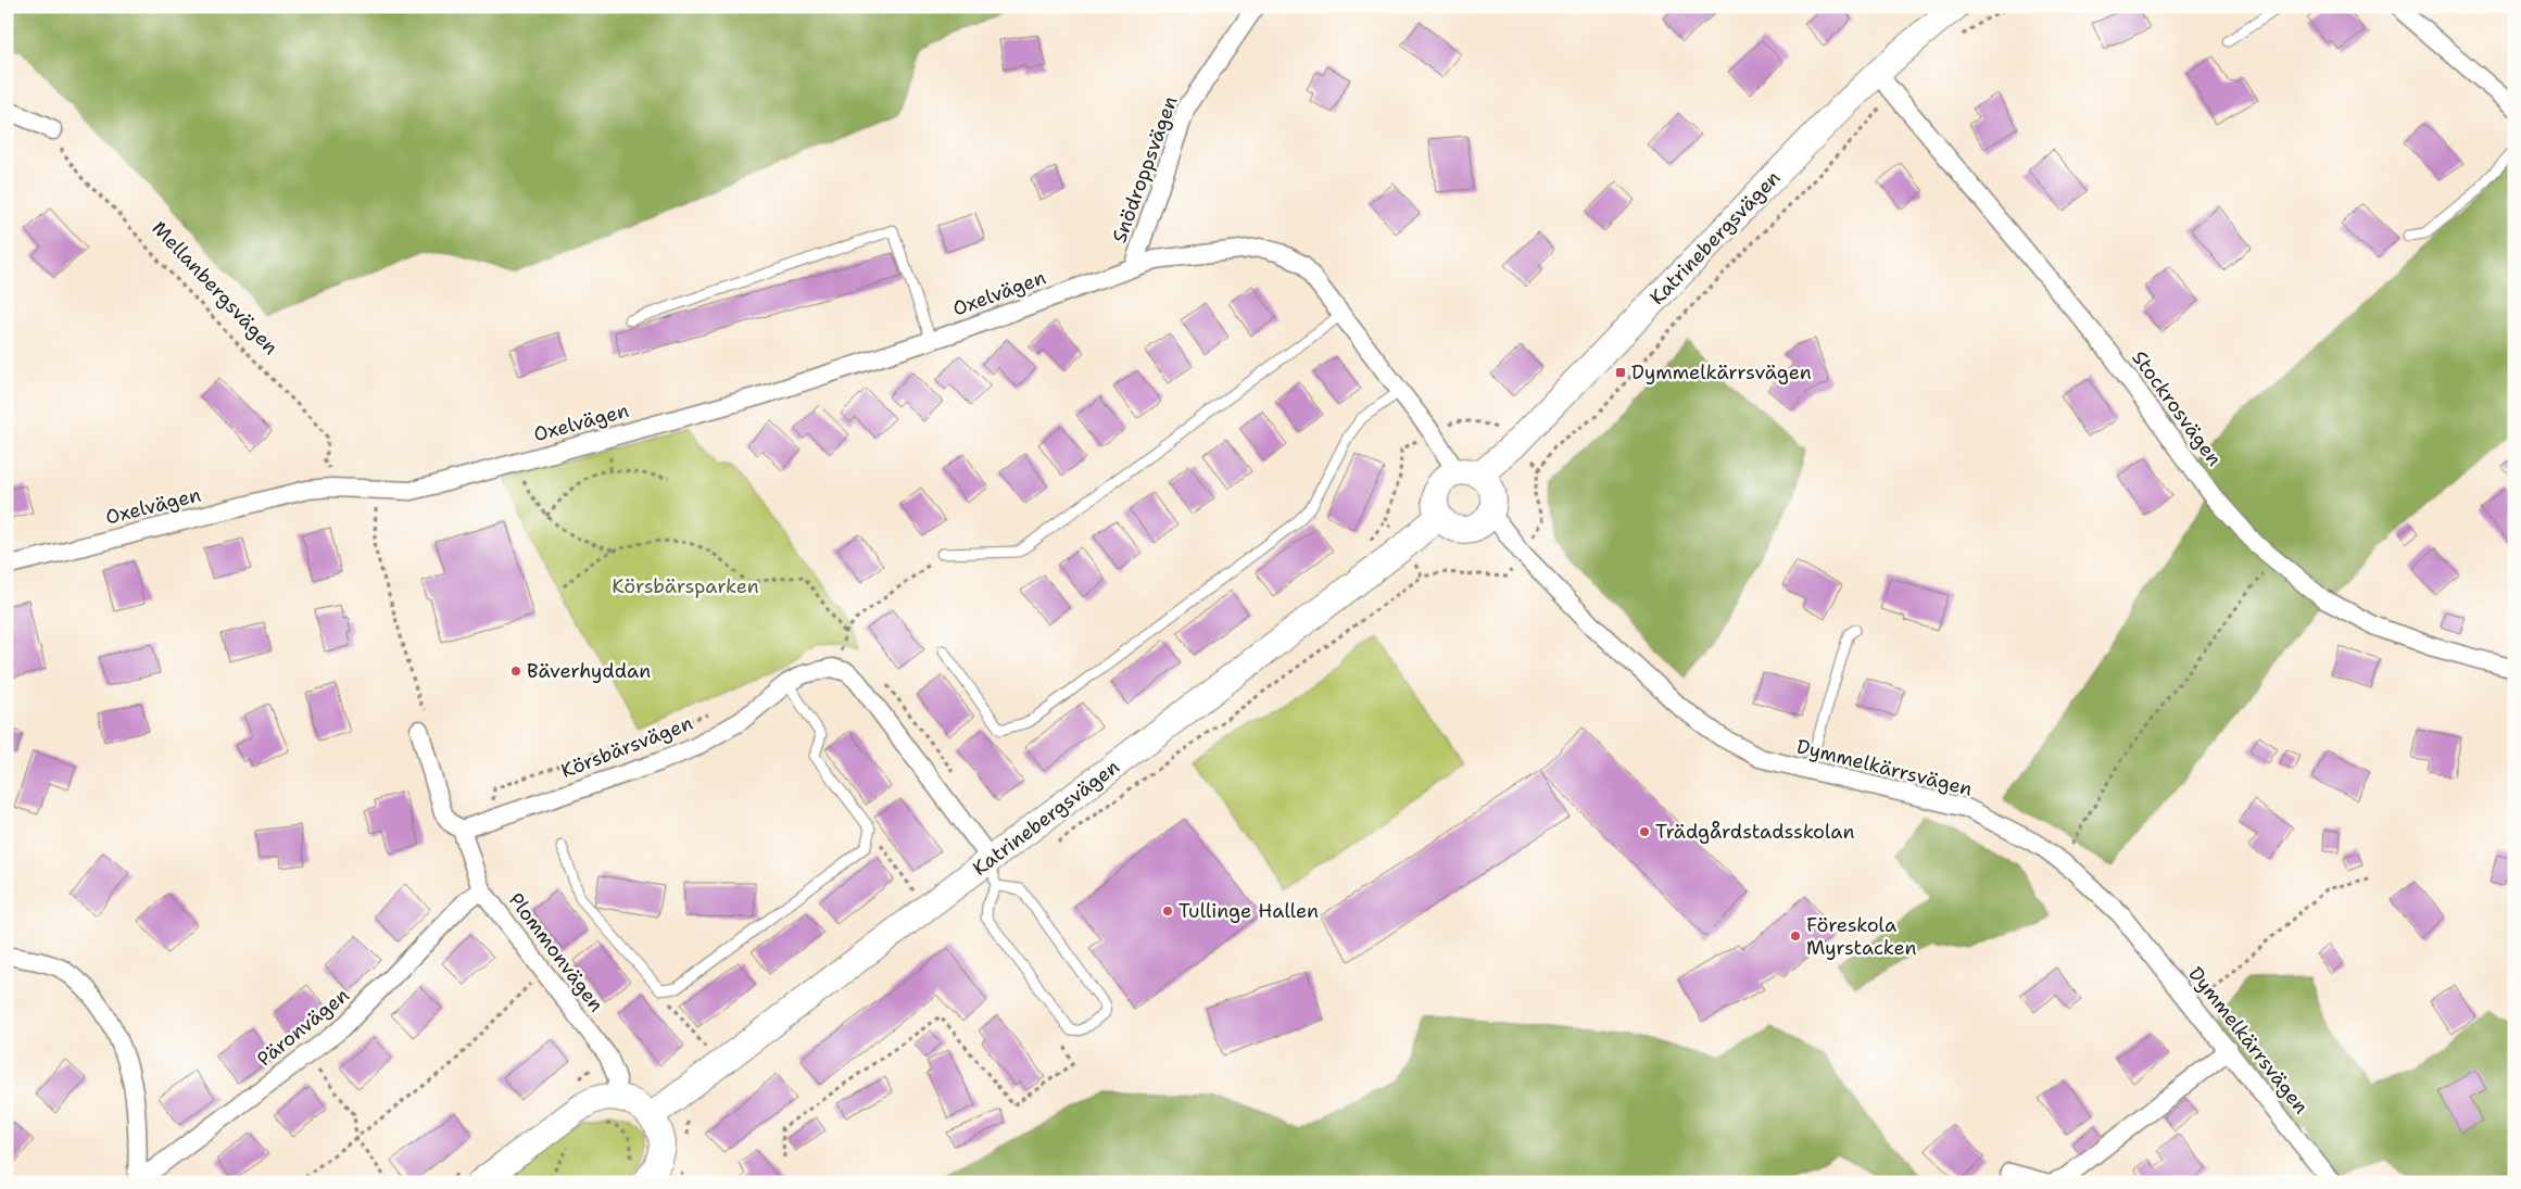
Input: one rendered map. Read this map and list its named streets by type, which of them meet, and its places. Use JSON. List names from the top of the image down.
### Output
{
  "streets": {
    "street": [
      "Snödroppsvägen",
      "Katrinebergsvägen",
      "Oxelvägen",
      "Stockrosvägen",
      "Körsbärsvägen",
      "Dymmelkärrsvägen",
      "Plommonvägen",
      "Päronvägen"
    ],
    "path": ["Mellanbergsvägen"]
  },
  "crossings": [
    ["Snödroppsvägen", "Oxelvägen"],
    ["Katrinebergsvägen", "Stockrosvägen"],
    ["Katrinebergsvägen", "Körsbärsvägen"],
    ["Katrinebergsvägen", "Dymmelkärrsvägen"],
    ["Körsbärsvägen", "Plommonvägen"],
    ["Plommonvägen", "Päronvägen"]
  ],
  "parks": ["Körsbärsparken"],
  "places": {
    "transit": ["Dymmelkärrsvägen"],
    "other": [
      "Bäverhyddan",
      "Trädgårdstadsskolan",
      "Tullinge Hallen",
      "Föreskola Myrstacken"
    ]
  }
}
